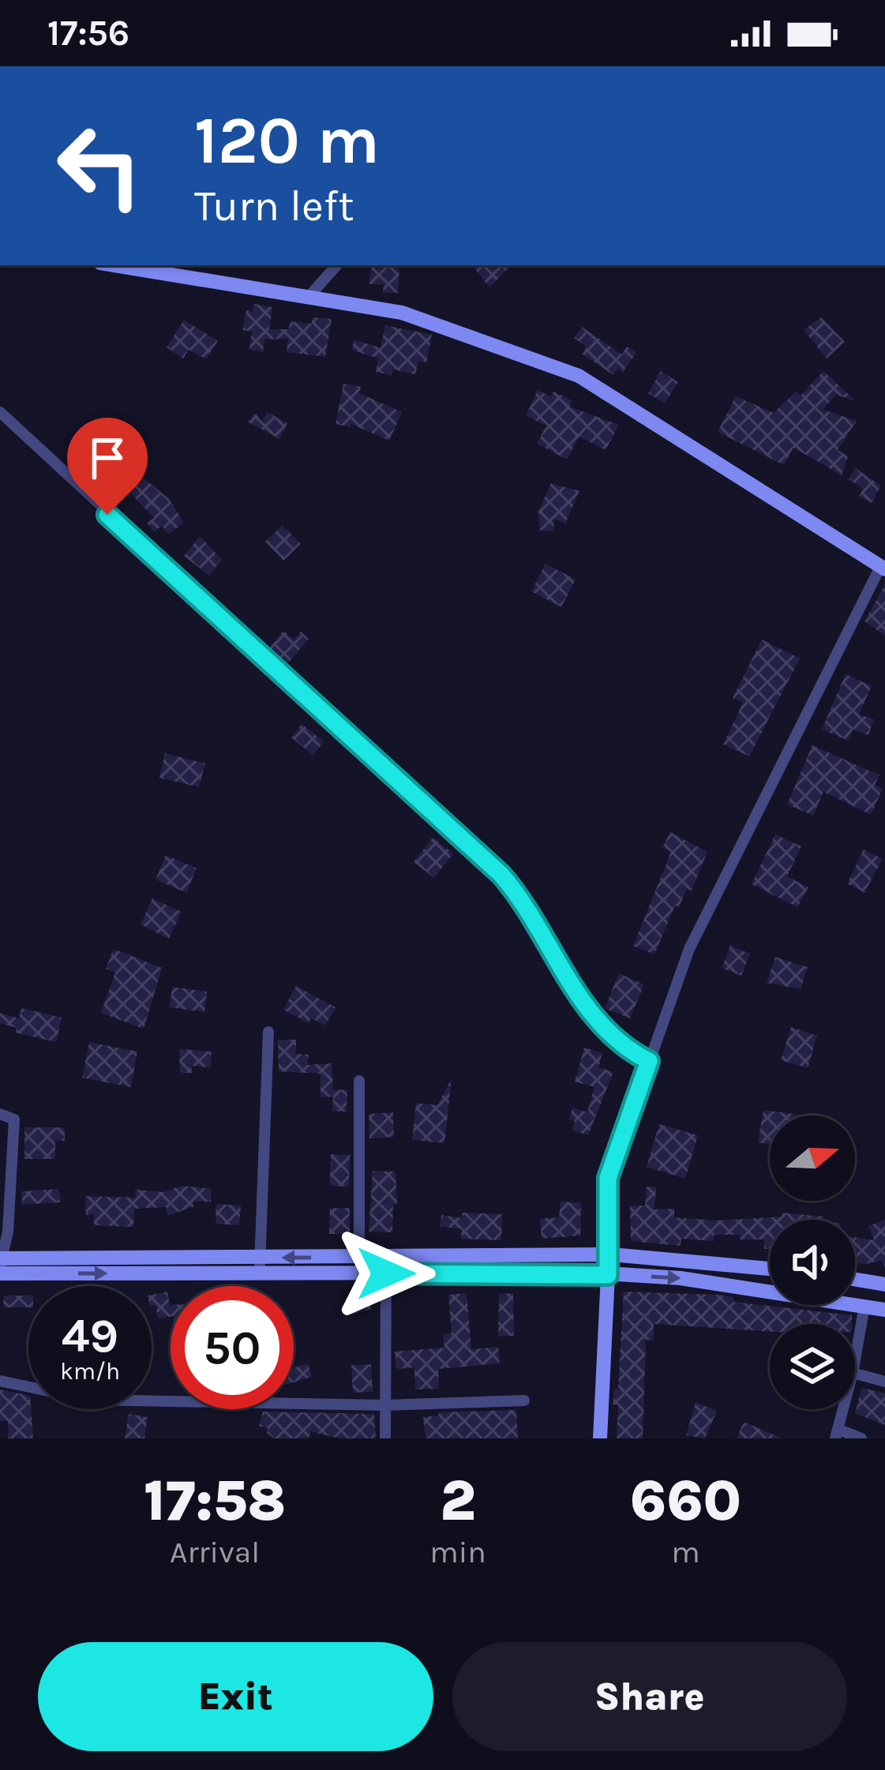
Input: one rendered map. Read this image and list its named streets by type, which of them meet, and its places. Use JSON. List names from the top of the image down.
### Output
{
  "north": "right",
  "page": {
    "status": "17:56",
    "turn": ["120 m", "Turn left"],
    "speed": "49 km/h",
    "limit": "50",
    "eta": [
      "17:58",
      "Arrival",
      "2",
      "min",
      "660",
      "m"
    ],
    "buttons": ["Exit", "Share"]
  }
}
